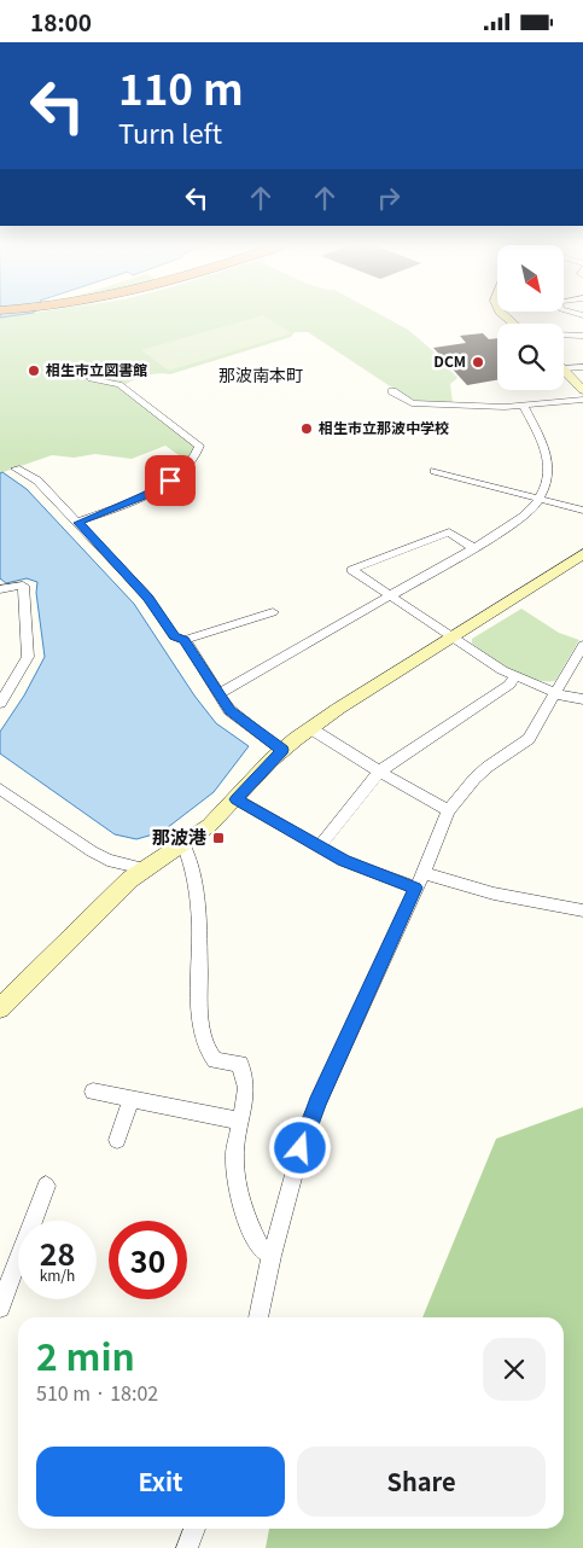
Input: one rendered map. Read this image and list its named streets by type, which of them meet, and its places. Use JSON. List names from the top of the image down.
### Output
{
  "districts": ["那波南本町"],
  "places": {
    "other": ["DCM", "相生市立図書館", "相生市立那波中学校"],
    "transit": ["那波港"]
  },
  "north": "bottom right",
  "page": {
    "status": "18:00",
    "turn": ["110 m", "Turn left"],
    "speed": "28 km/h",
    "limit": "30",
    "heading": ["2 min", "510 m · 18:02"],
    "buttons": ["Exit", "Share"]
  }
}
